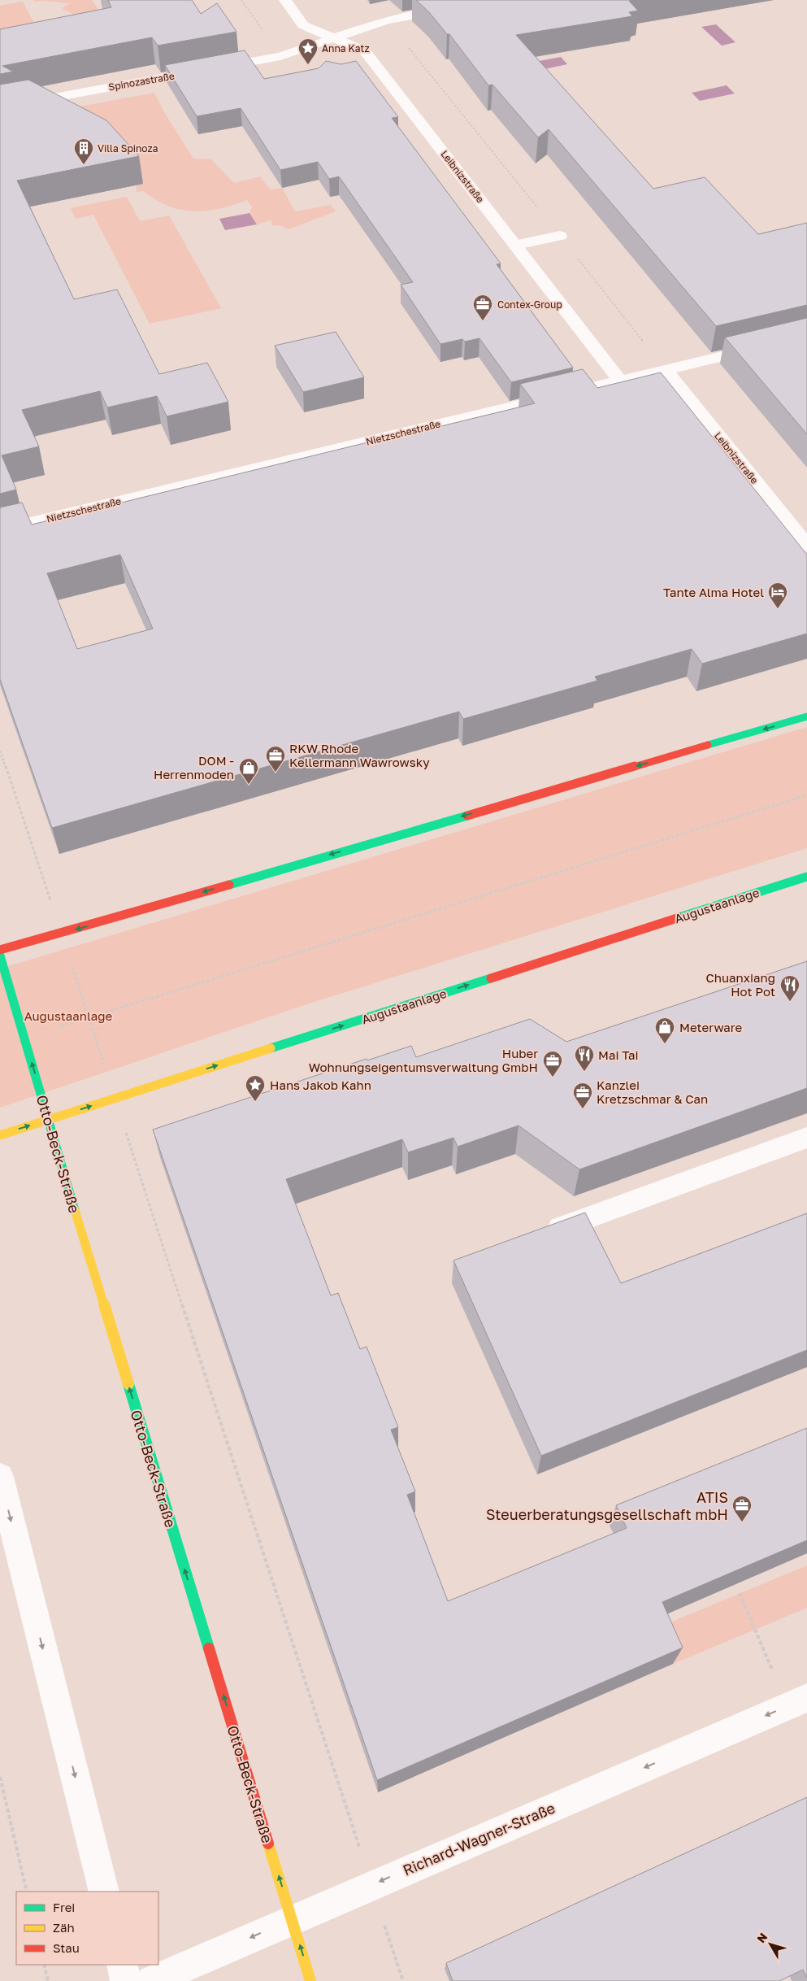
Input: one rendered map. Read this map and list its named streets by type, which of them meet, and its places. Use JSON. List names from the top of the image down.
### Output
{
  "streets": {
    "main road": ["Augustaanlage", "Otto-Beck-Straße"],
    "street": [
      "Spinozastraße",
      "Leibnizstraße",
      "Nietzschestraße",
      "Richard-Wagner-Straße"
    ]
  },
  "crossings": [
    ["Spinozastraße", "Leibnizstraße"],
    ["Leibnizstraße", "Nietzschestraße"],
    ["Augustaanlage", "Otto-Beck-Straße"],
    ["Otto-Beck-Straße", "Richard-Wagner-Straße"]
  ],
  "one_way": ["Augustaanlage", "Otto-Beck-Straße", "Richard-Wagner-Straße"],
  "parks": ["Augustaanlage"],
  "places": {
    "place": ["Anna Katz", "Hans Jakob Kahn"],
    "building": ["Villa Spinoza"],
    "office": [
      "Contex-Group",
      "RKW Rhode Kellermann Wawrowsky",
      "Huber Wohnungseigentumsverwaltung GmbH",
      "Kanzlei Kretzschmar & Can",
      "ATIS Steuerberatungsgesellschaft mbH"
    ],
    "hotel": ["Tante Alma Hotel"],
    "shop": ["DOM - Herrenmoden", "Meterware"],
    "restaurant": ["Chuanxiang Hot Pot", "Mai Tai"]
  },
  "legend": ["Frei", "Zäh", "Stau"],
  "north": "top left"
}
